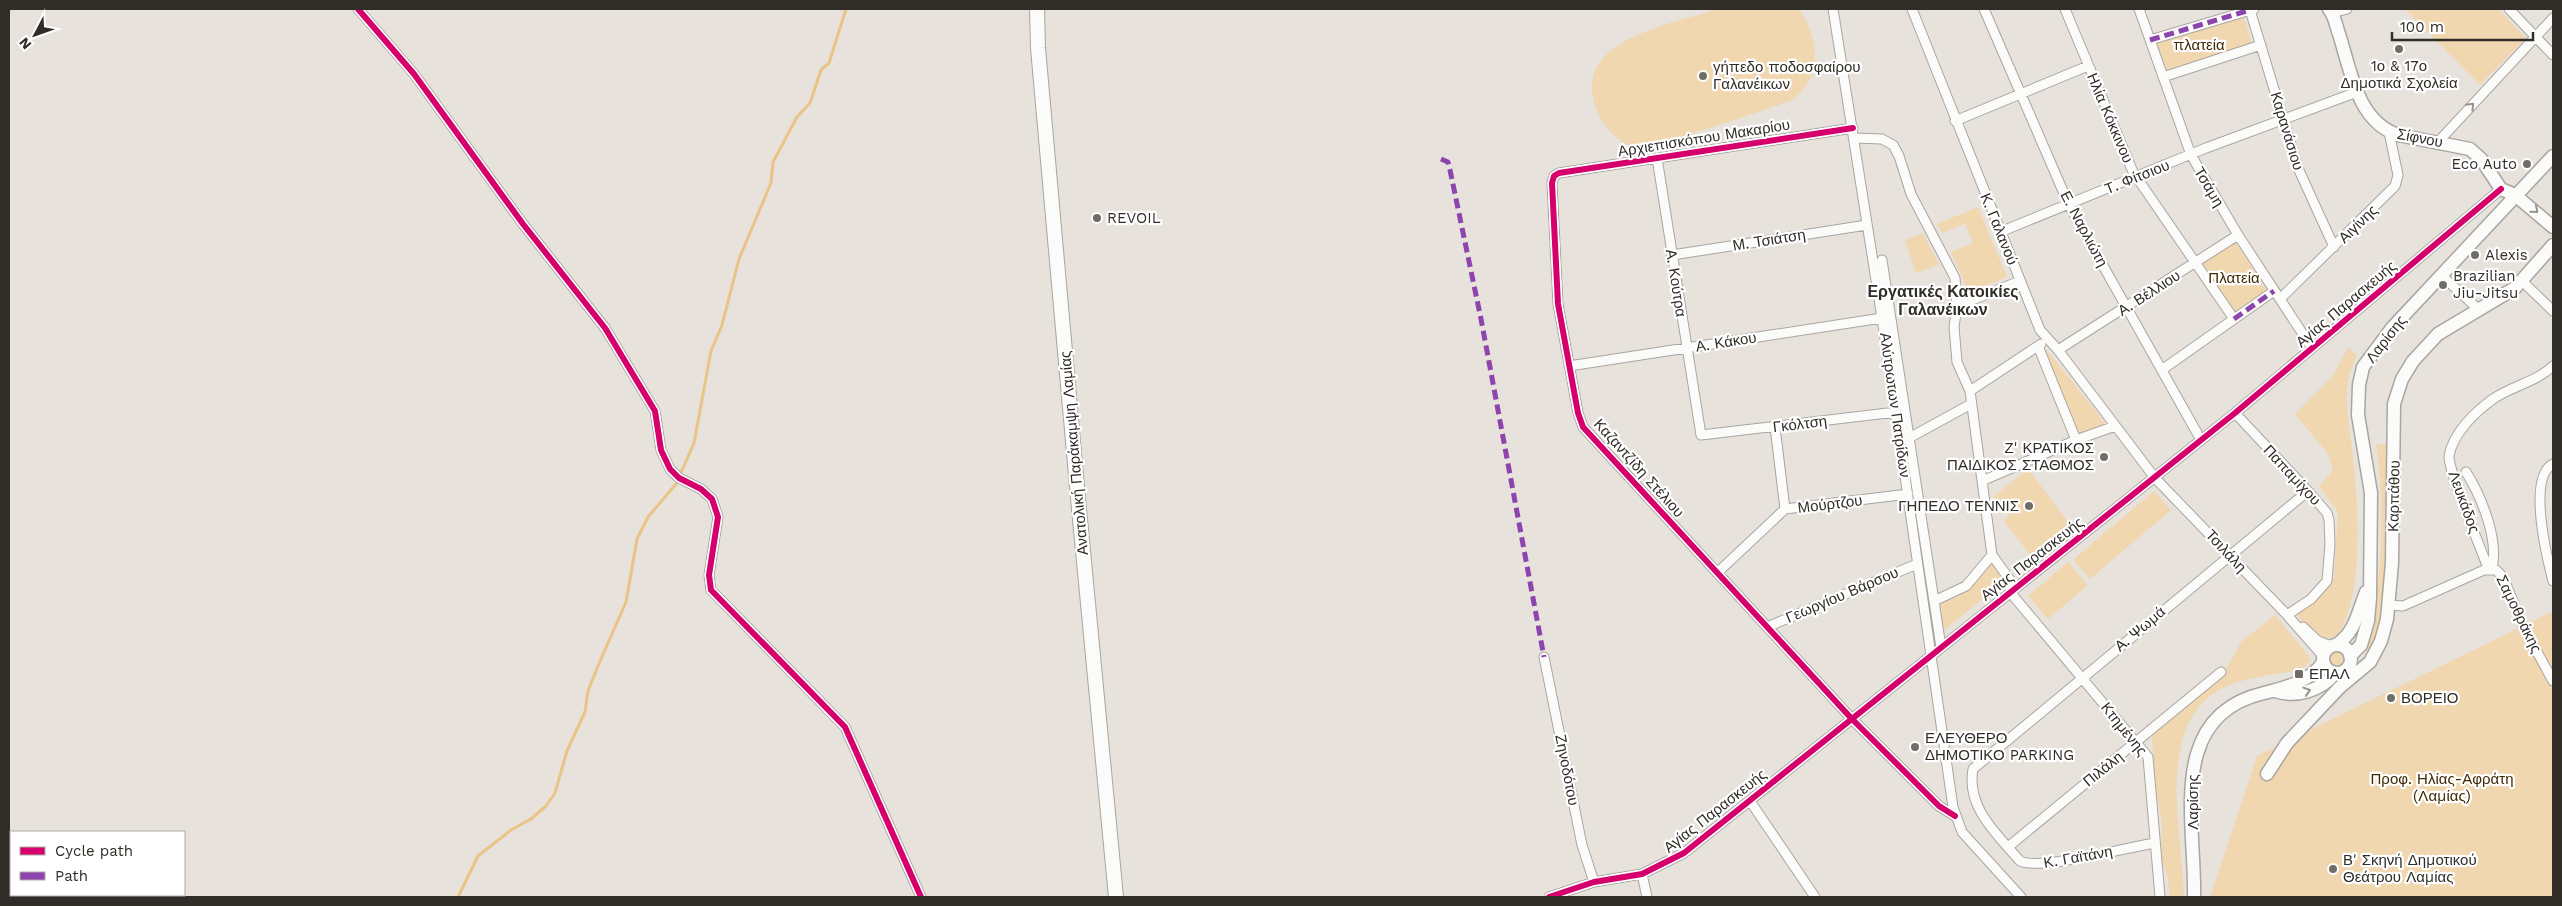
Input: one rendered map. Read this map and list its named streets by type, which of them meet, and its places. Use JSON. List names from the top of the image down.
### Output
{
  "streets": {
    "main road": [
      "Σίφνου",
      "Λαρίσης",
      "Ανατολική Παράκαμψη Λαμίας",
      "Καρπάθου"
    ],
    "street": [
      "Ηλία Κόκκινου",
      "Καρανάσιου",
      "Αρχιεπισκόπου Μακαρίου",
      "Τ. Φίτσιου",
      "Τσάμη",
      "Αιγίνης",
      "Κ. Γαλανού",
      "Ε. Ναρλιώτη",
      "Μ. Τσιάτση",
      "Α. Κούτρα",
      "Α. Βέλλιου",
      "Αγίας Παρασκευής",
      "Α. Κάκου",
      "Αλύτρωτων Πατρίδων",
      "Γκόλτση",
      "Καζαντζίδη Στέλιου",
      "Παπαμίχου",
      "Λευκάδος",
      "Μούρτζου",
      "Τσιλάλη",
      "Γεωργίου Βάρσου",
      "Σαμοθράκης",
      "Α. Ψωμά",
      "Κτημένης",
      "Πιλάλη",
      "Ζηνοδότου",
      "Κ. Γαϊτάνη"
    ]
  },
  "crossings": [
    ["Ηλία Κόκκινου", "Τ. Φίτσιου"],
    ["Ηλία Κόκκινου", "Αιγίνης"],
    ["Ηλία Κόκκινου", "Α. Βέλλιου"],
    ["Καρανάσιου", "Τ. Φίτσιου"],
    ["Καρανάσιου", "Αιγίνης"],
    ["Αρχιεπισκόπου Μακαρίου", "Α. Κούτρα"],
    ["Αρχιεπισκόπου Μακαρίου", "Αλύτρωτων Πατρίδων"],
    ["Αρχιεπισκόπου Μακαρίου", "Καζαντζίδη Στέλιου"],
    ["Σίφνου", "Τ. Φίτσιου"],
    ["Σίφνου", "Αιγίνης"],
    ["Σίφνου", "Αγίας Παρασκευής"],
    ["Τ. Φίτσιου", "Τσάμη"],
    ["Τ. Φίτσιου", "Κ. Γαλανού"],
    ["Τ. Φίτσιου", "Ε. Ναρλιώτη"],
    ["Τσάμη", "Αιγίνης"],
    ["Τσάμη", "Α. Βέλλιου"],
    ["Τσάμη", "Αγίας Παρασκευής"],
    ["Αιγίνης", "Ε. Ναρλιώτη"],
    ["Κ. Γαλανού", "Α. Βέλλιου"],
    ["Κ. Γαλανού", "Αγίας Παρασκευής"],
    ["Κ. Γαλανού", "Τσιλάλη"],
    ["Ε. Ναρλιώτη", "Α. Βέλλιου"],
    ["Ε. Ναρλιώτη", "Αγίας Παρασκευής"],
    ["Μ. Τσιάτση", "Α. Κούτρα"],
    ["Μ. Τσιάτση", "Αλύτρωτων Πατρίδων"],
    ["Α. Κούτρα", "Α. Κάκου"],
    ["Α. Κούτρα", "Γκόλτση"],
    ["Αγίας Παρασκευής", "Αλύτρωτων Πατρίδων"],
    ["Αγίας Παρασκευής", "Καζαντζίδη Στέλιου"],
    ["Αγίας Παρασκευής", "Παπαμίχου"],
    ["Αγίας Παρασκευής", "Τσιλάλη"],
    ["Αγίας Παρασκευής", "Κτημένης"],
    ["Αγίας Παρασκευής", "Ζηνοδότου"],
    ["Α. Κάκου", "Αλύτρωτων Πατρίδων"],
    ["Α. Κάκου", "Καζαντζίδη Στέλιου"],
    ["Αλύτρωτων Πατρίδων", "Γκόλτση"],
    ["Αλύτρωτων Πατρίδων", "Καζαντζίδη Στέλιου"],
    ["Αλύτρωτων Πατρίδων", "Μούρτζου"],
    ["Αλύτρωτων Πατρίδων", "Γεωργίου Βάρσου"],
    ["Καζαντζίδη Στέλιου", "Μούρτζου"],
    ["Καζαντζίδη Στέλιου", "Γεωργίου Βάρσου"],
    ["Παπαμίχου", "Τσιλάλη"],
    ["Παπαμίχου", "Α. Ψωμά"],
    ["Καρπάθου", "Σαμοθράκης"],
    ["Λευκάδος", "Σαμοθράκης"],
    ["Τσιλάλη", "Α. Ψωμά"],
    ["Α. Ψωμά", "Κτημένης"],
    ["Α. Ψωμά", "Κ. Γαϊτάνη"],
    ["Κτημένης", "Πιλάλη"],
    ["Κτημένης", "Κ. Γαϊτάνη"],
    ["Πιλάλη", "Κ. Γαϊτάνη"]
  ],
  "districts": ["Εργατικές Κατοικίες Γαλανέικων"],
  "parks": ["πλατεία", "Πλατεία", "Προφ. Ηλίας-Αφράτη (Λαμίας)"],
  "places": {
    "other": [
      "1ο & 17ο Δημοτικά Σχολεία",
      "γήπεδο ποδοσφαίρου Γαλανέικων",
      "Eco Auto",
      "REVOIL",
      "Alexis",
      "Brazilian Jiu-Jitsu",
      "Ζ' ΚΡΑΤΙΚΟΣ ΠΑΙΔΙΚΟΣ ΣΤΑΘΜΟΣ",
      "ΓΗΠΕΔΟ ΤΕΝΝΙΣ",
      "ΒΟΡΕΙΟ",
      "ΕΛΕΥΘΕΡΟ ΔΗΜΟΤΙΚΟ PARKING",
      "Β' Σκηνή Δημοτικού Θεάτρου Λαμίας"
    ],
    "transit": ["ΕΠΑΛ"]
  },
  "legend": ["Cycle path", "Path"],
  "scale_bar": "100 m",
  "north": "bottom left"
}
